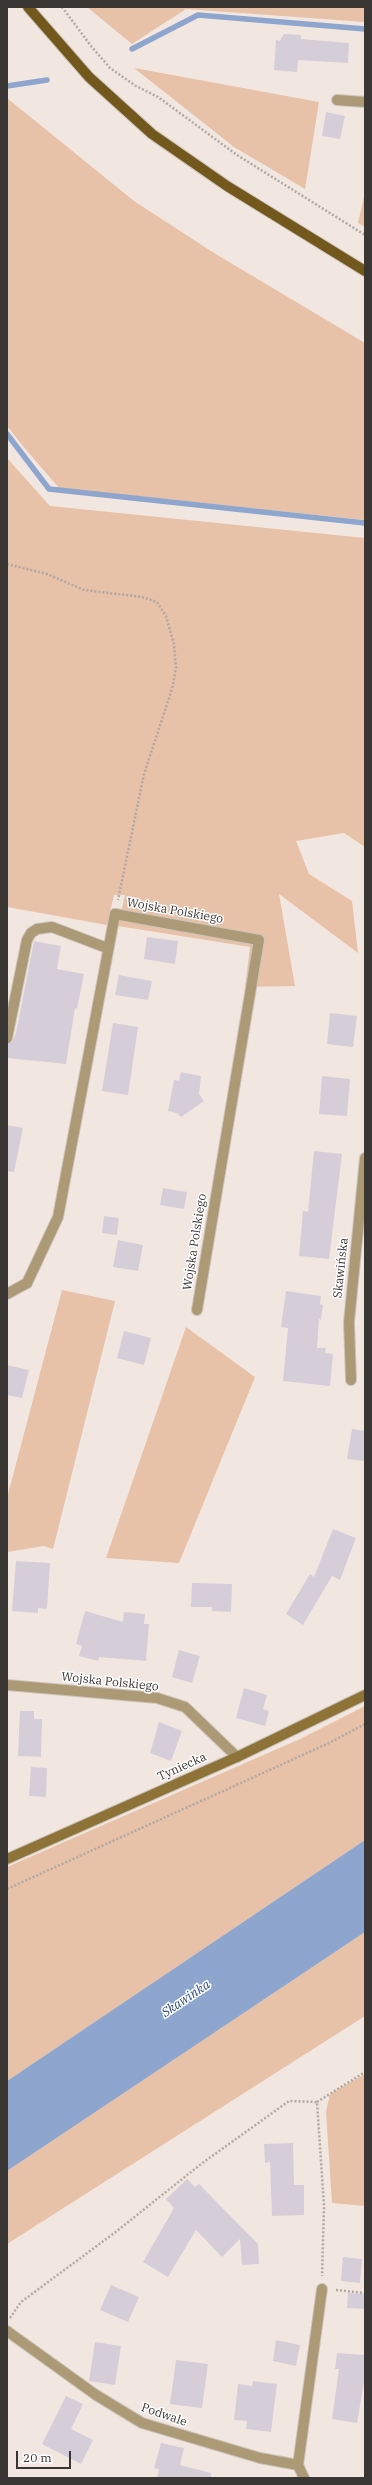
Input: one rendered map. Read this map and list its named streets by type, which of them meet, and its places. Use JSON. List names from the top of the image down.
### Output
{
  "streets": {
    "street": [
      "Wojska Polskiego",
      "Skawińska",
      "Tyniecka",
      "Podwale"
    ]
  },
  "crossings": [
    ["Wojska Polskiego", "Tyniecka"]
  ],
  "water": ["Skawinka"],
  "scale_bar": "20 m"
}
